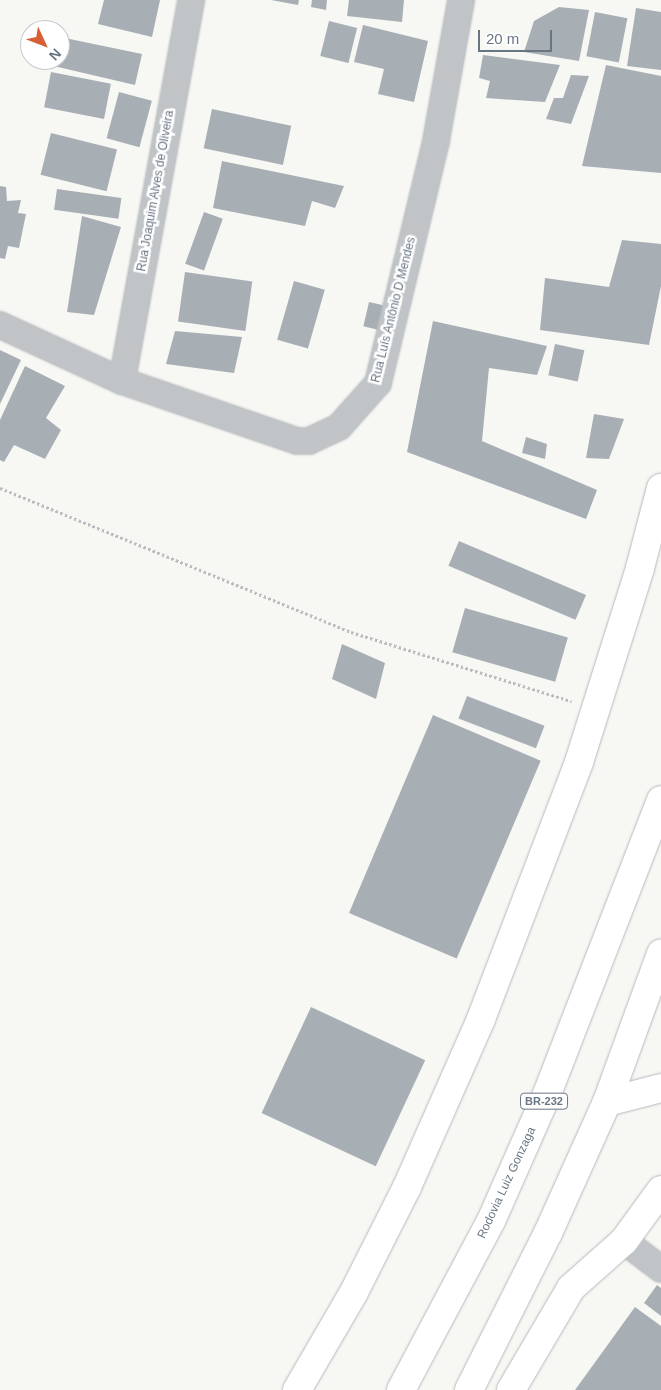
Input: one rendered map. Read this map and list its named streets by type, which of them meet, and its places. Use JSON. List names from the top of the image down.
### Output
{
  "streets": {
    "main road": ["BR-232", "Rodovia Luiz Gonzaga"],
    "street": ["Rua Joaquim Alves de Oliveira", "Rua Luís Antônio D Mendes"]
  },
  "crossings": [
    ["Rua Joaquim Alves de Oliveira", "Rua Luís Antônio D Mendes"]
  ],
  "scale_bar": "20 m",
  "north": "bottom right"
}
